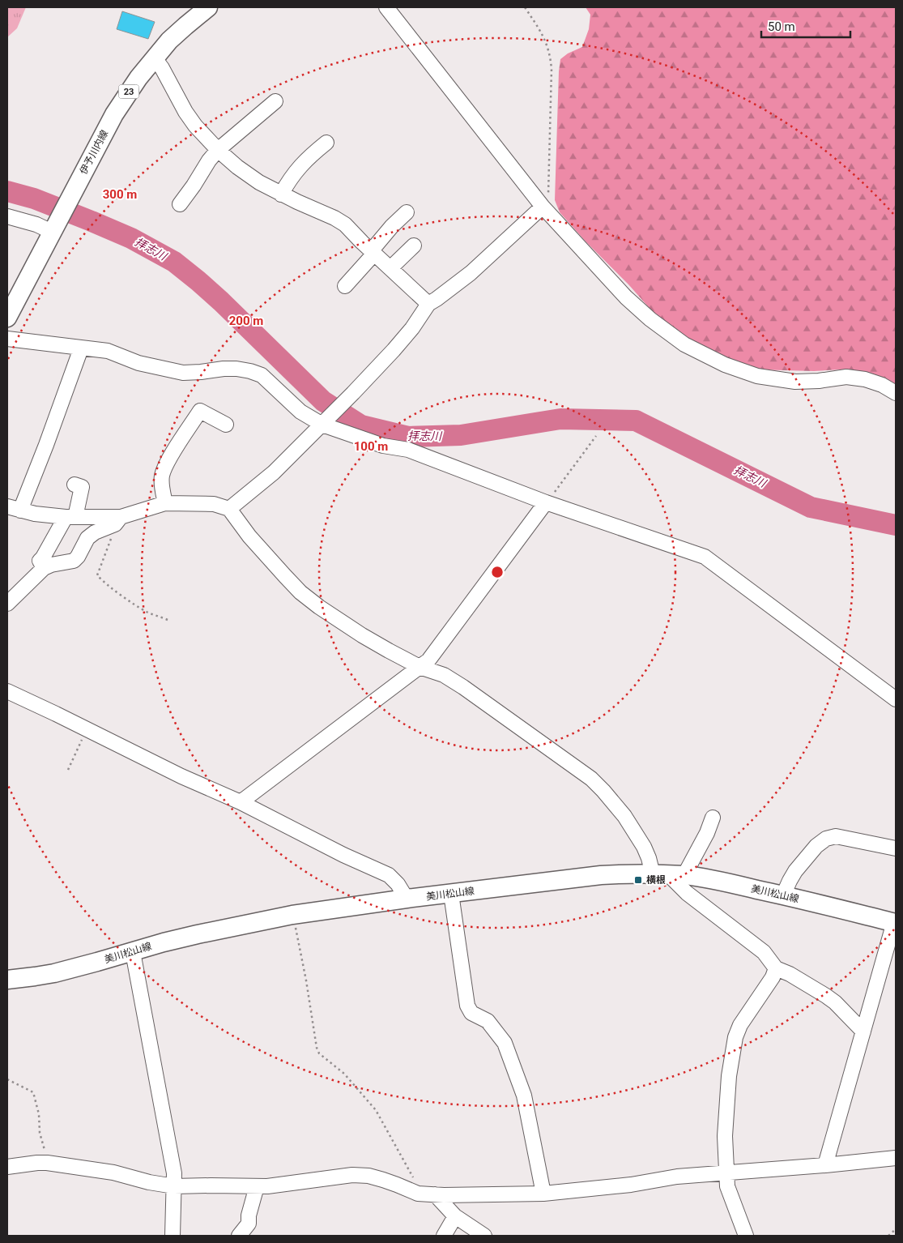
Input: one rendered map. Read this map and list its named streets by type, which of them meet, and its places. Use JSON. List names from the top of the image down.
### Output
{
  "streets": {
    "main road": ["23", "伊予川内線", "美川松山線"]
  },
  "water": ["拝志川"],
  "places": {
    "transit": ["横根"]
  },
  "scale_bar": "50 m",
  "rings": ["300 m", "200 m", "100 m"]
}
